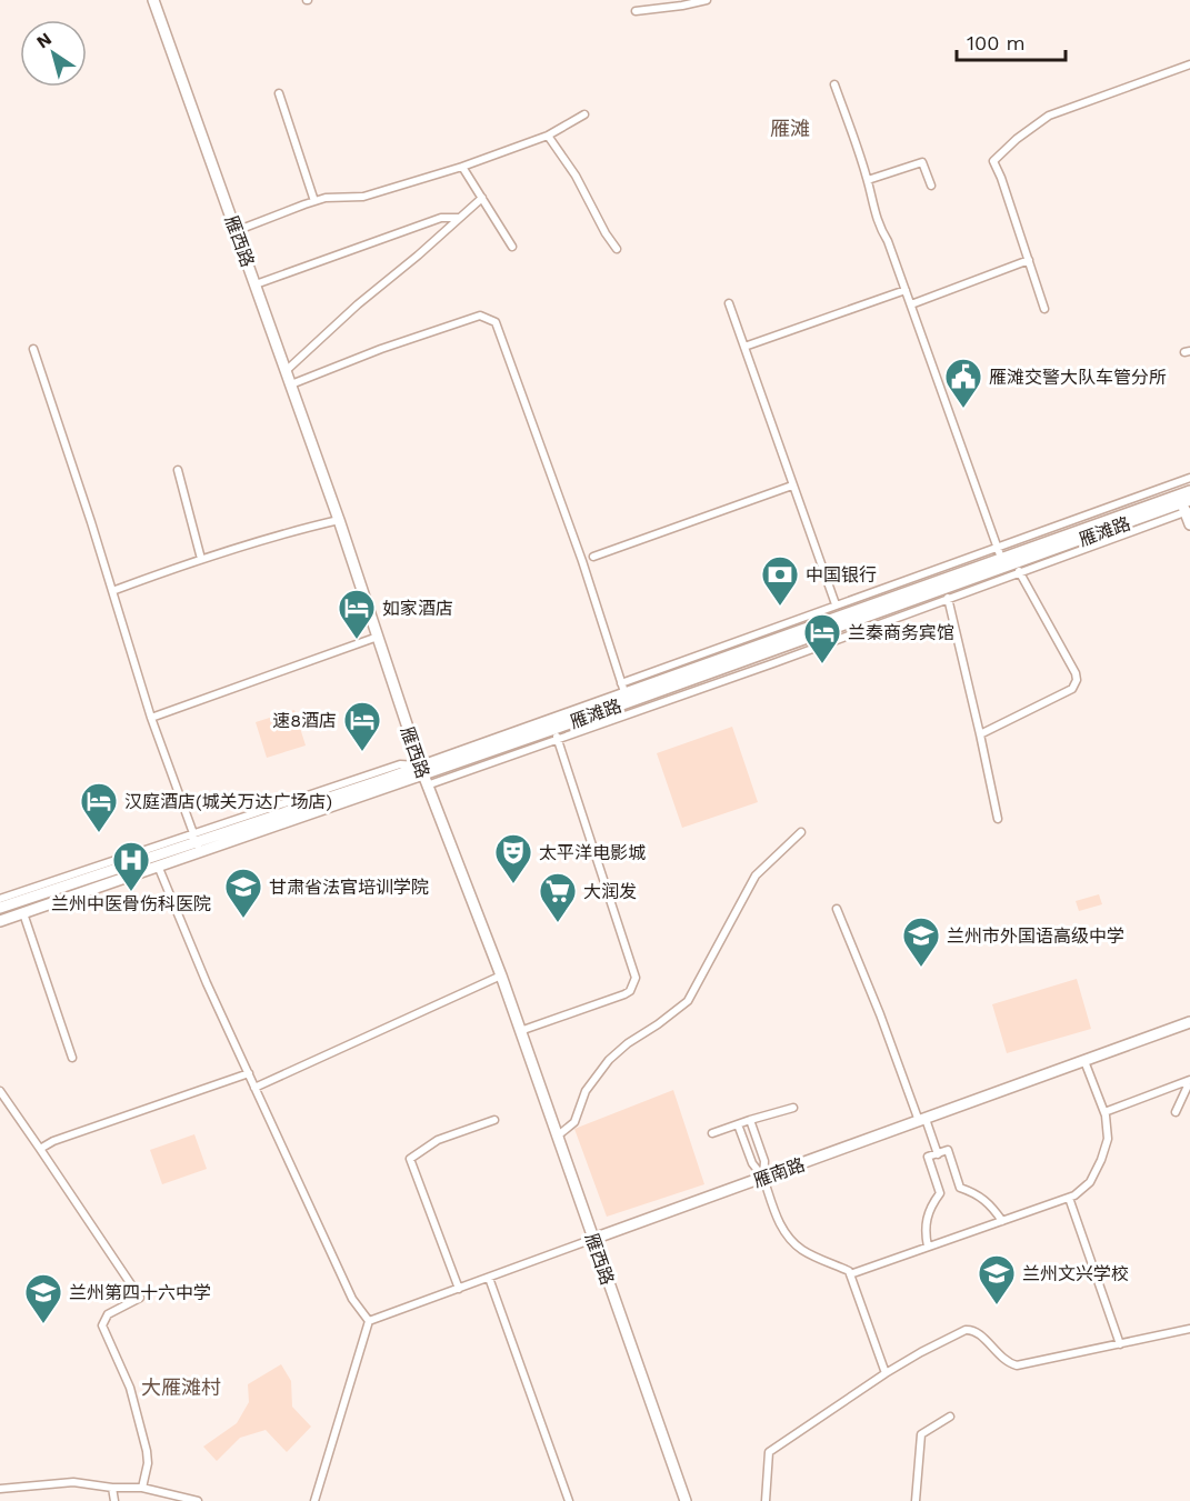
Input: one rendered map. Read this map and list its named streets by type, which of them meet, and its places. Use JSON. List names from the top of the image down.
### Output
{
  "streets": {
    "main road": ["雁西路", "雁滩路", "雁南路"]
  },
  "crossings": [
    ["雁西路", "雁滩路"],
    ["雁西路", "雁南路"]
  ],
  "districts": ["雁滩", "大雁滩村"],
  "places": {
    "public building": ["雁滩交警大队车管分所"],
    "bank": ["中国银行"],
    "hotel": [
      "如家酒店",
      "兰秦商务宾馆",
      "速8酒店",
      "汉庭酒店(城关万达广场店)"
    ],
    "theatre": ["太平洋电影城"],
    "hospital": ["兰州中医骨伤科医院"],
    "school or university": [
      "甘肃省法官培训学院",
      "兰州市外国语高级中学",
      "兰州文兴学校",
      "兰州第四十六中学"
    ],
    "supermarket": ["大润发"]
  },
  "scale_bar": "100 m",
  "north": "top left"
}
